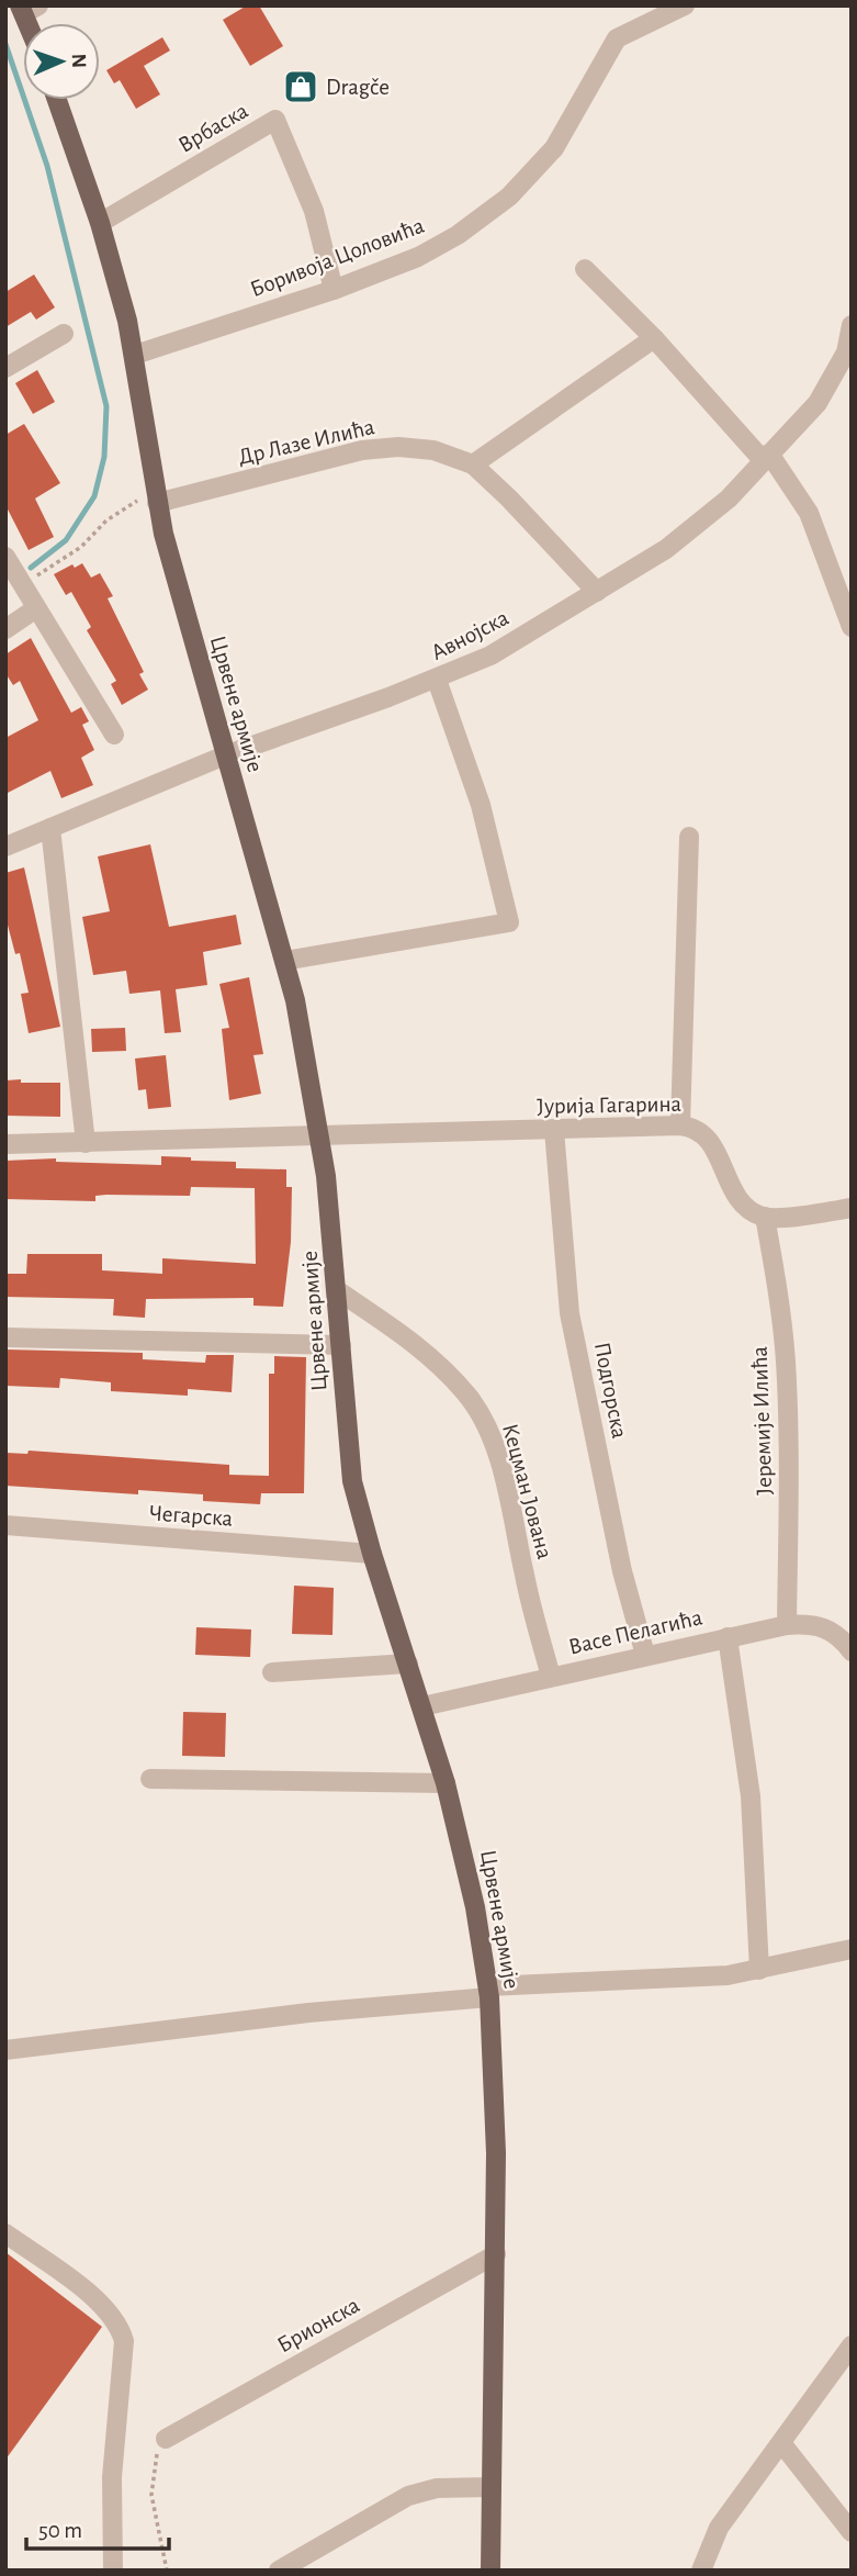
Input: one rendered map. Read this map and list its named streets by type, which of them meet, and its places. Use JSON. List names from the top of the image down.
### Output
{
  "streets": {
    "main road": ["Црвене армије"],
    "street": [
      "Врбаска",
      "Боривоја Цоловића",
      "Др Лазе Илића",
      "Авнојска",
      "Јурија Гагарина",
      "Подгорска",
      "Јеремије Илића",
      "Кецман Јована",
      "Чегарска",
      "Васе Пелагића",
      "Брионска"
    ]
  },
  "crossings": [
    ["Врбаска", "Боривоја Цоловића"],
    ["Врбаска", "Црвене армије"],
    ["Боривоја Цоловића", "Црвене армије"],
    ["Др Лазе Илића", "Авнојска"],
    ["Др Лазе Илића", "Црвене армије"],
    ["Авнојска", "Црвене армије"],
    ["Црвене армије", "Јурија Гагарина"],
    ["Црвене армије", "Кецман Јована"],
    ["Црвене армије", "Чегарска"],
    ["Црвене армије", "Васе Пелагића"],
    ["Црвене армије", "Брионска"],
    ["Јурија Гагарина", "Подгорска"],
    ["Јурија Гагарина", "Јеремије Илића"],
    ["Подгорска", "Васе Пелагића"],
    ["Јеремије Илића", "Васе Пелагића"],
    ["Кецман Јована", "Васе Пелагића"]
  ],
  "places": {
    "shop": ["Dragče"]
  },
  "scale_bar": "50 m",
  "north": "right"
}
